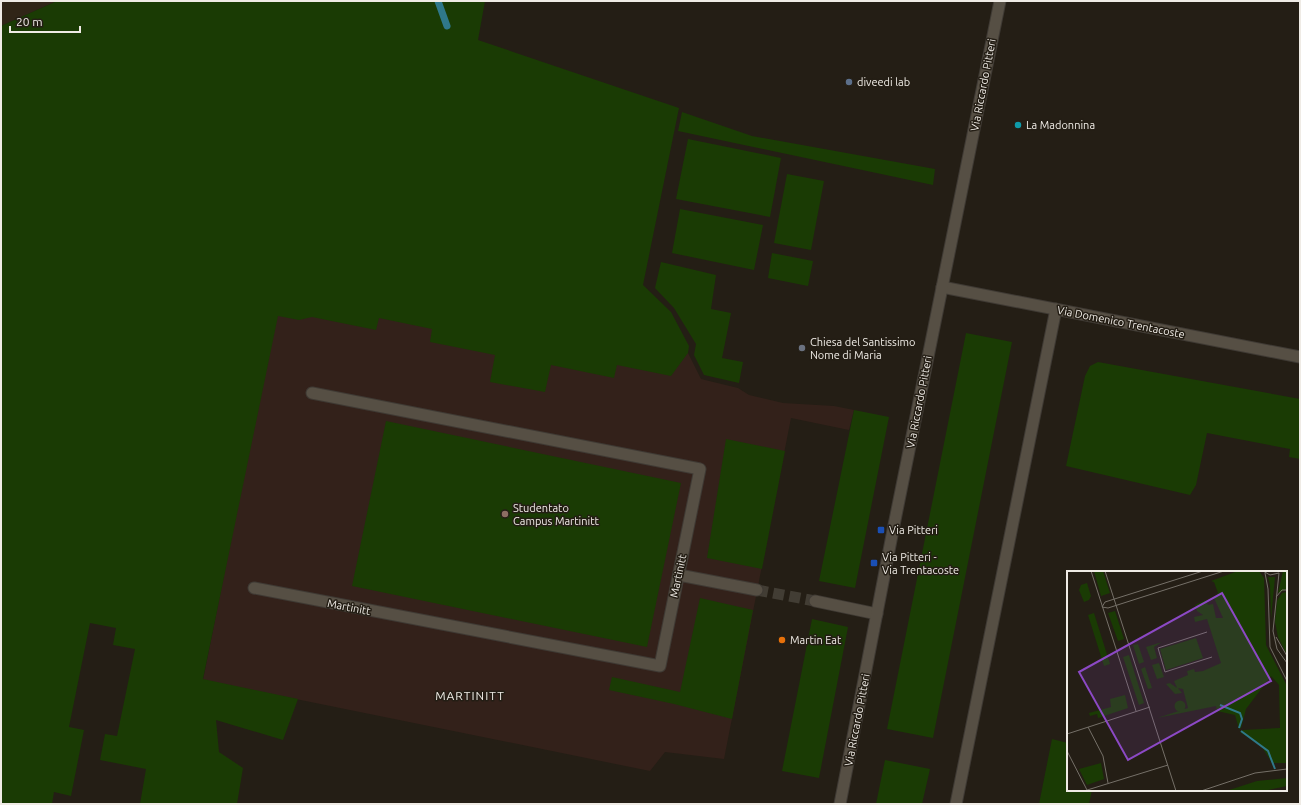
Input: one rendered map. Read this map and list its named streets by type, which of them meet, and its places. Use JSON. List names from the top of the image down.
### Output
{
  "streets": {
    "street": ["Via Riccardo Pitteri", "Via Domenico Trentacoste", "Martinitt"]
  },
  "crossings": [
    ["Via Riccardo Pitteri", "Via Domenico Trentacoste"]
  ],
  "districts": ["MARTINITT"],
  "places": {
    "other": [
      "diveedi lab",
      "La Madonnina",
      "Chiesa del Santissimo Nome di Maria",
      "Studentato Campus Martinitt",
      "Martin Eat"
    ],
    "transit": ["Via Pitteri", "Via Pitteri - Via Trentacoste"]
  },
  "scale_bar": "20 m"
}
